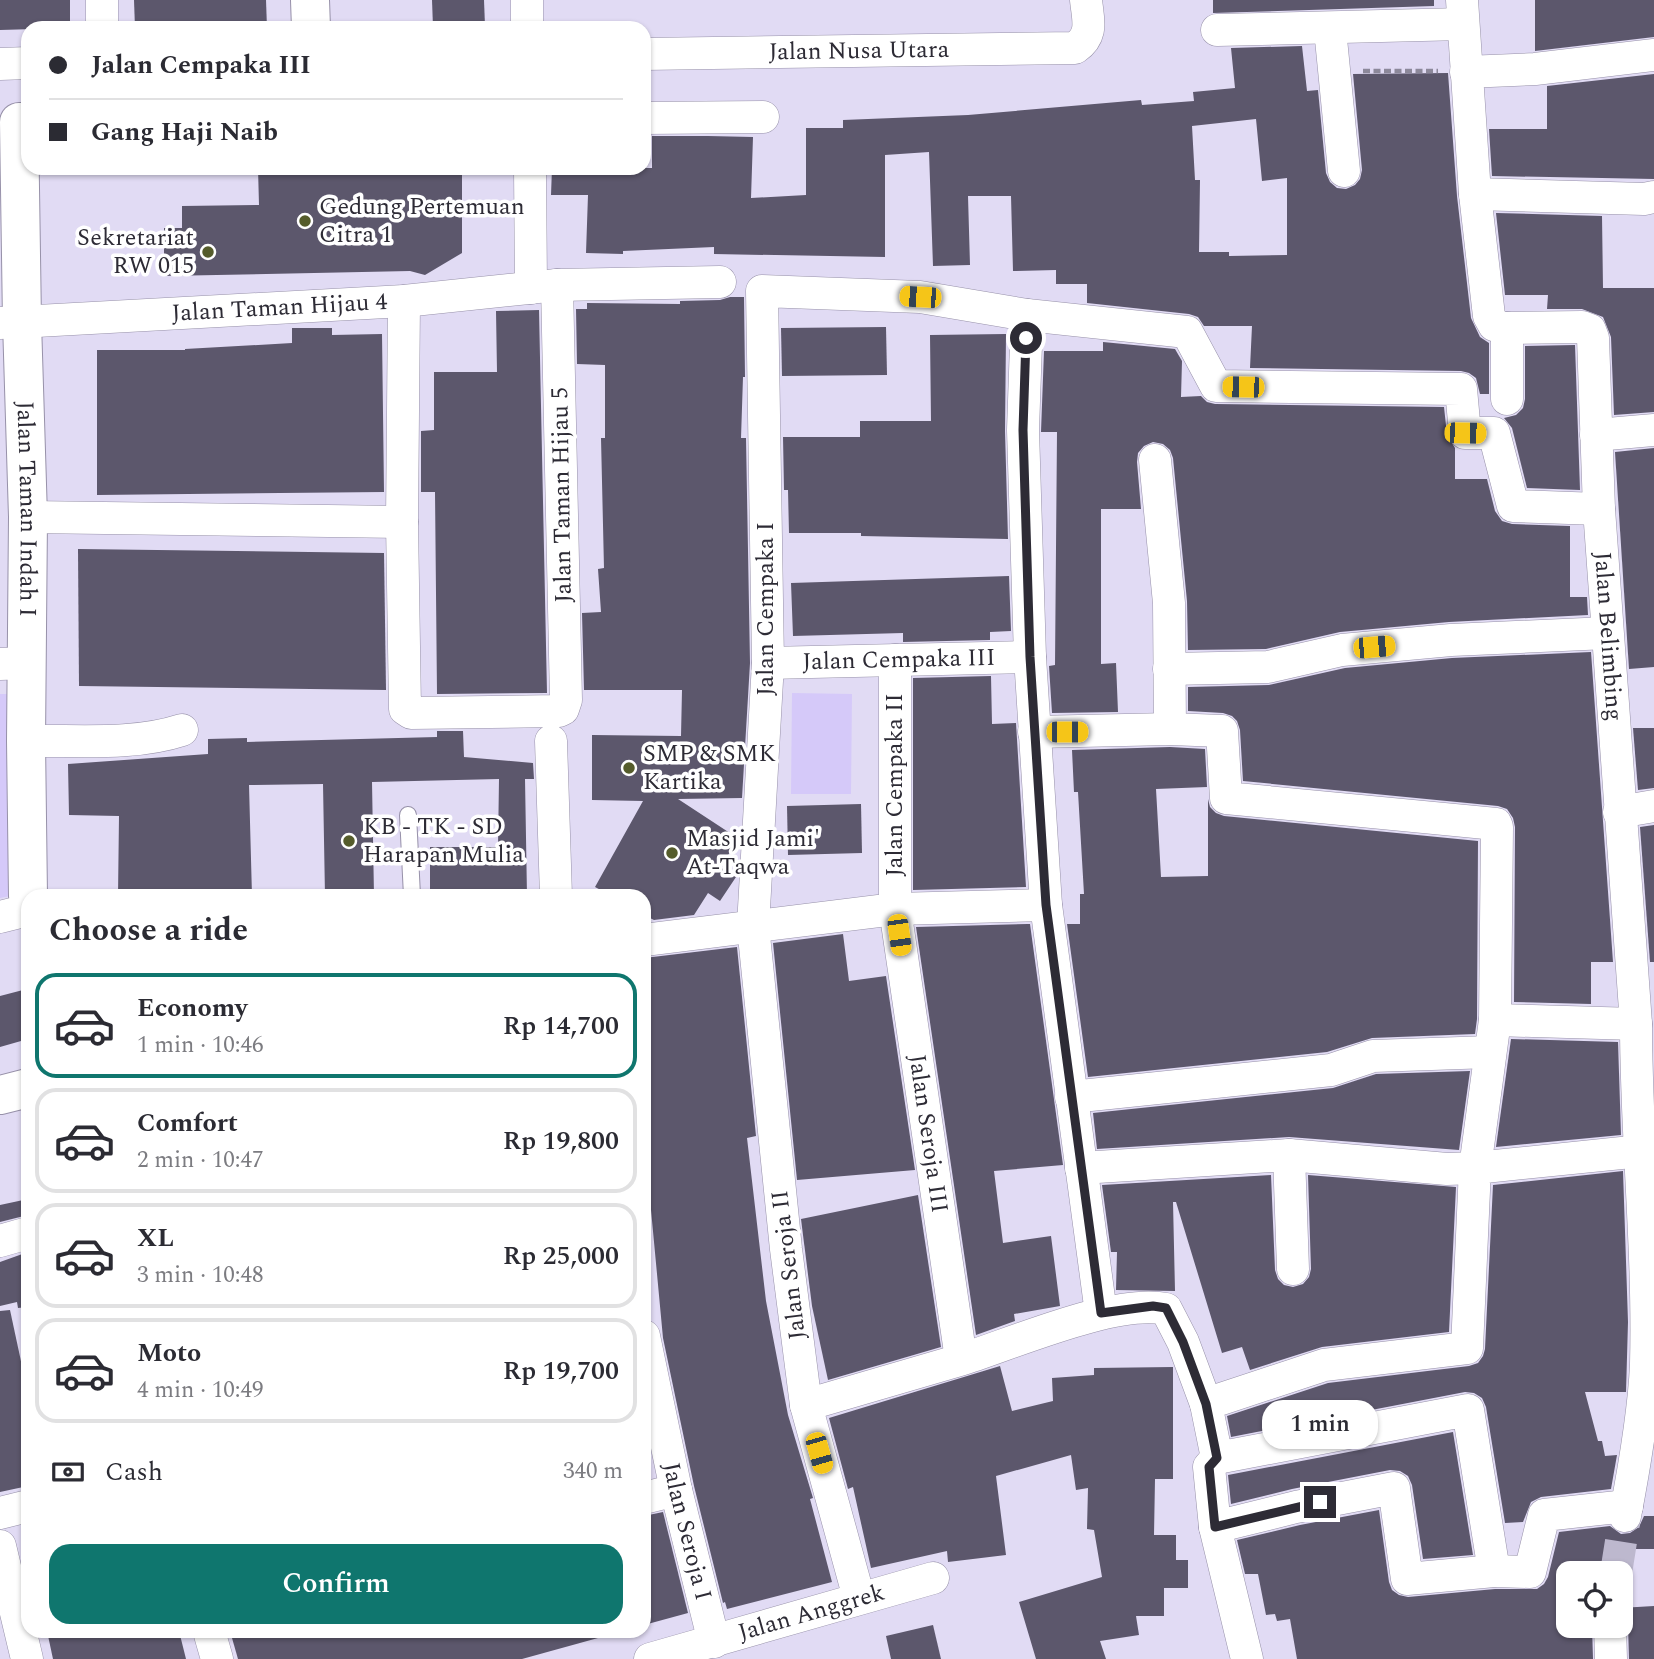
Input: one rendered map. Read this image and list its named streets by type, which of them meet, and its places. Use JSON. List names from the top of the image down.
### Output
{
  "streets": {
    "street": [
      "Jalan Nusa Utara",
      "Jalan Taman Hijau 4",
      "Jalan Taman Hijau 5",
      "Jalan Taman Indah I",
      "Jalan Cempaka I",
      "Jalan Belimbing",
      "Jalan Cempaka III",
      "Jalan Cempaka II",
      "Jalan Seroja III",
      "Jalan Seroja II",
      "Jalan Seroja I",
      "Jalan Anggrek"
    ]
  },
  "crossings": [
    ["Jalan Taman Hijau 4", "Jalan Taman Hijau 5"],
    ["Jalan Taman Hijau 4", "Jalan Taman Indah I"],
    ["Jalan Cempaka I", "Jalan Cempaka III"],
    ["Jalan Cempaka I", "Jalan Cempaka II"],
    ["Jalan Cempaka I", "Jalan Seroja II"],
    ["Jalan Cempaka III", "Jalan Cempaka II"],
    ["Jalan Cempaka II", "Jalan Seroja III"],
    ["Jalan Cempaka II", "Jalan Seroja II"],
    ["Jalan Seroja II", "Jalan Anggrek"],
    ["Jalan Seroja I", "Jalan Anggrek"]
  ],
  "places": [
    "Gedung Pertemuan Citra 1",
    "Sekretariat RW 015",
    "SMP & SMK Kartika",
    "KB - TK - SD Harapan Mulia",
    "Masjid Jami' At-Taqwa"
  ],
  "page": {
    "banner": ["Jalan Cempaka III", "Gang Haji Naib"],
    "heading": "Choose a ride",
    "list": [
      {
        "name": "Economy",
        "note": "1 min · 10:46",
        "value": "Rp 14,700"
      },
      {
        "name": "Comfort",
        "note": "2 min · 10:47",
        "value": "Rp 19,800"
      },
      {
        "name": "XL",
        "note": "3 min · 10:48",
        "value": "Rp 25,000"
      },
      {
        "name": "Moto",
        "note": "4 min · 10:49",
        "value": "Rp 19,700"
      }
    ],
    "bubble": "1 min",
    "pay": ["Cash", "340 m"],
    "buttons": "Confirm"
  }
}
